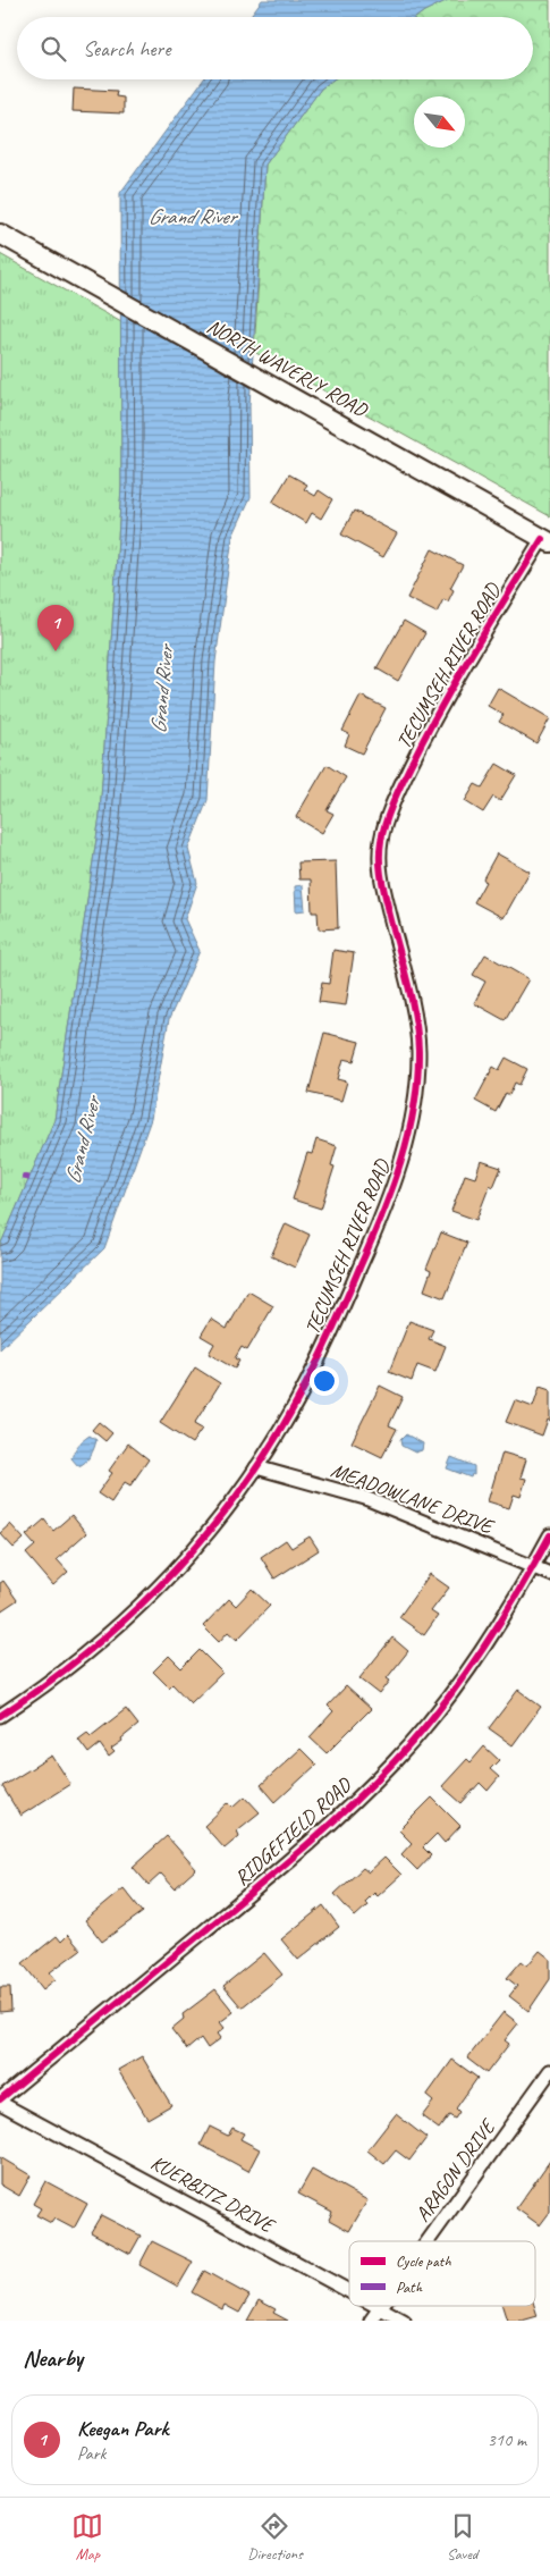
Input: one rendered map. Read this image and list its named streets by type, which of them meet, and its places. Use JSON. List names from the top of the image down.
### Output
{
  "streets": {
    "main road": ["NORTH WAVERLY ROAD"],
    "street": [
      "TECUMSEH RIVER ROAD",
      "MEADOWLANE DRIVE",
      "RIDGEFIELD ROAD",
      "ARAGON DRIVE",
      "KUERBITZ DRIVE"
    ]
  },
  "crossings": [
    ["NORTH WAVERLY ROAD", "TECUMSEH RIVER ROAD"],
    ["TECUMSEH RIVER ROAD", "MEADOWLANE DRIVE"],
    ["MEADOWLANE DRIVE", "RIDGEFIELD ROAD"],
    ["RIDGEFIELD ROAD", "KUERBITZ DRIVE"],
    ["ARAGON DRIVE", "KUERBITZ DRIVE"]
  ],
  "water": ["Grand River"],
  "legend": ["Cycle path", "Path"],
  "north": "bottom right",
  "page": {
    "search": "Search here",
    "pins": "1",
    "heading": "Nearby",
    "list": [
      {
        "mark": "1",
        "name": "Keegan Park",
        "note": "Park",
        "value": "310 m"
      }
    ],
    "nav": ["Map", "Directions", "Saved"]
  }
}
